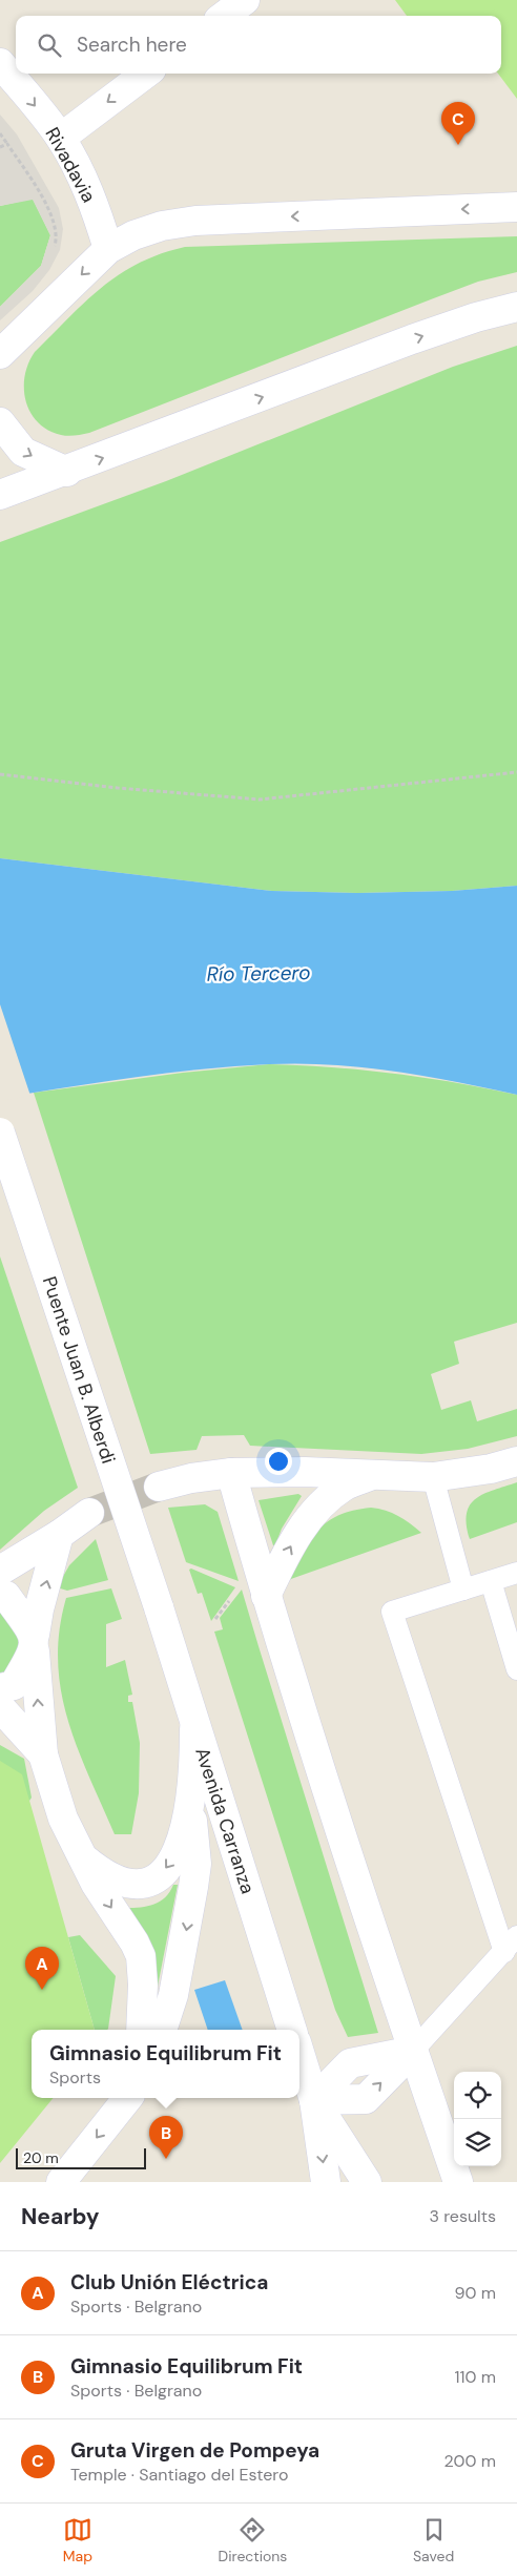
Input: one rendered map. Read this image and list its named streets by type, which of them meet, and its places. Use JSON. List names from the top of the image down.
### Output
{
  "streets": {
    "street": ["Rivadavia", "Puente Juan B. Alberdi", "Avenida Carranza"]
  },
  "crossings": [
    ["Puente Juan B. Alberdi", "Avenida Carranza"]
  ],
  "one_way": ["Rivadavia"],
  "water": ["Río Tercero"],
  "scale_bar": "20 m",
  "page": {
    "search": "Search here",
    "pins": ["C", "A", "B"],
    "popup": ["Gimnasio Equilibrum Fit", "Sports"],
    "scale": "20 m",
    "heading": ["Nearby", "3 results"],
    "list": [
      {
        "mark": "A",
        "name": "Club Unión Eléctrica",
        "note": "Sports · Belgrano",
        "value": "90 m"
      },
      {
        "mark": "B",
        "name": "Gimnasio Equilibrum Fit",
        "note": "Sports · Belgrano",
        "value": "110 m"
      },
      {
        "mark": "C",
        "name": "Gruta Virgen de Pompeya",
        "note": "Temple · Santiago del Estero",
        "value": "200 m"
      }
    ],
    "nav": ["Map", "Directions", "Saved"]
  }
}
